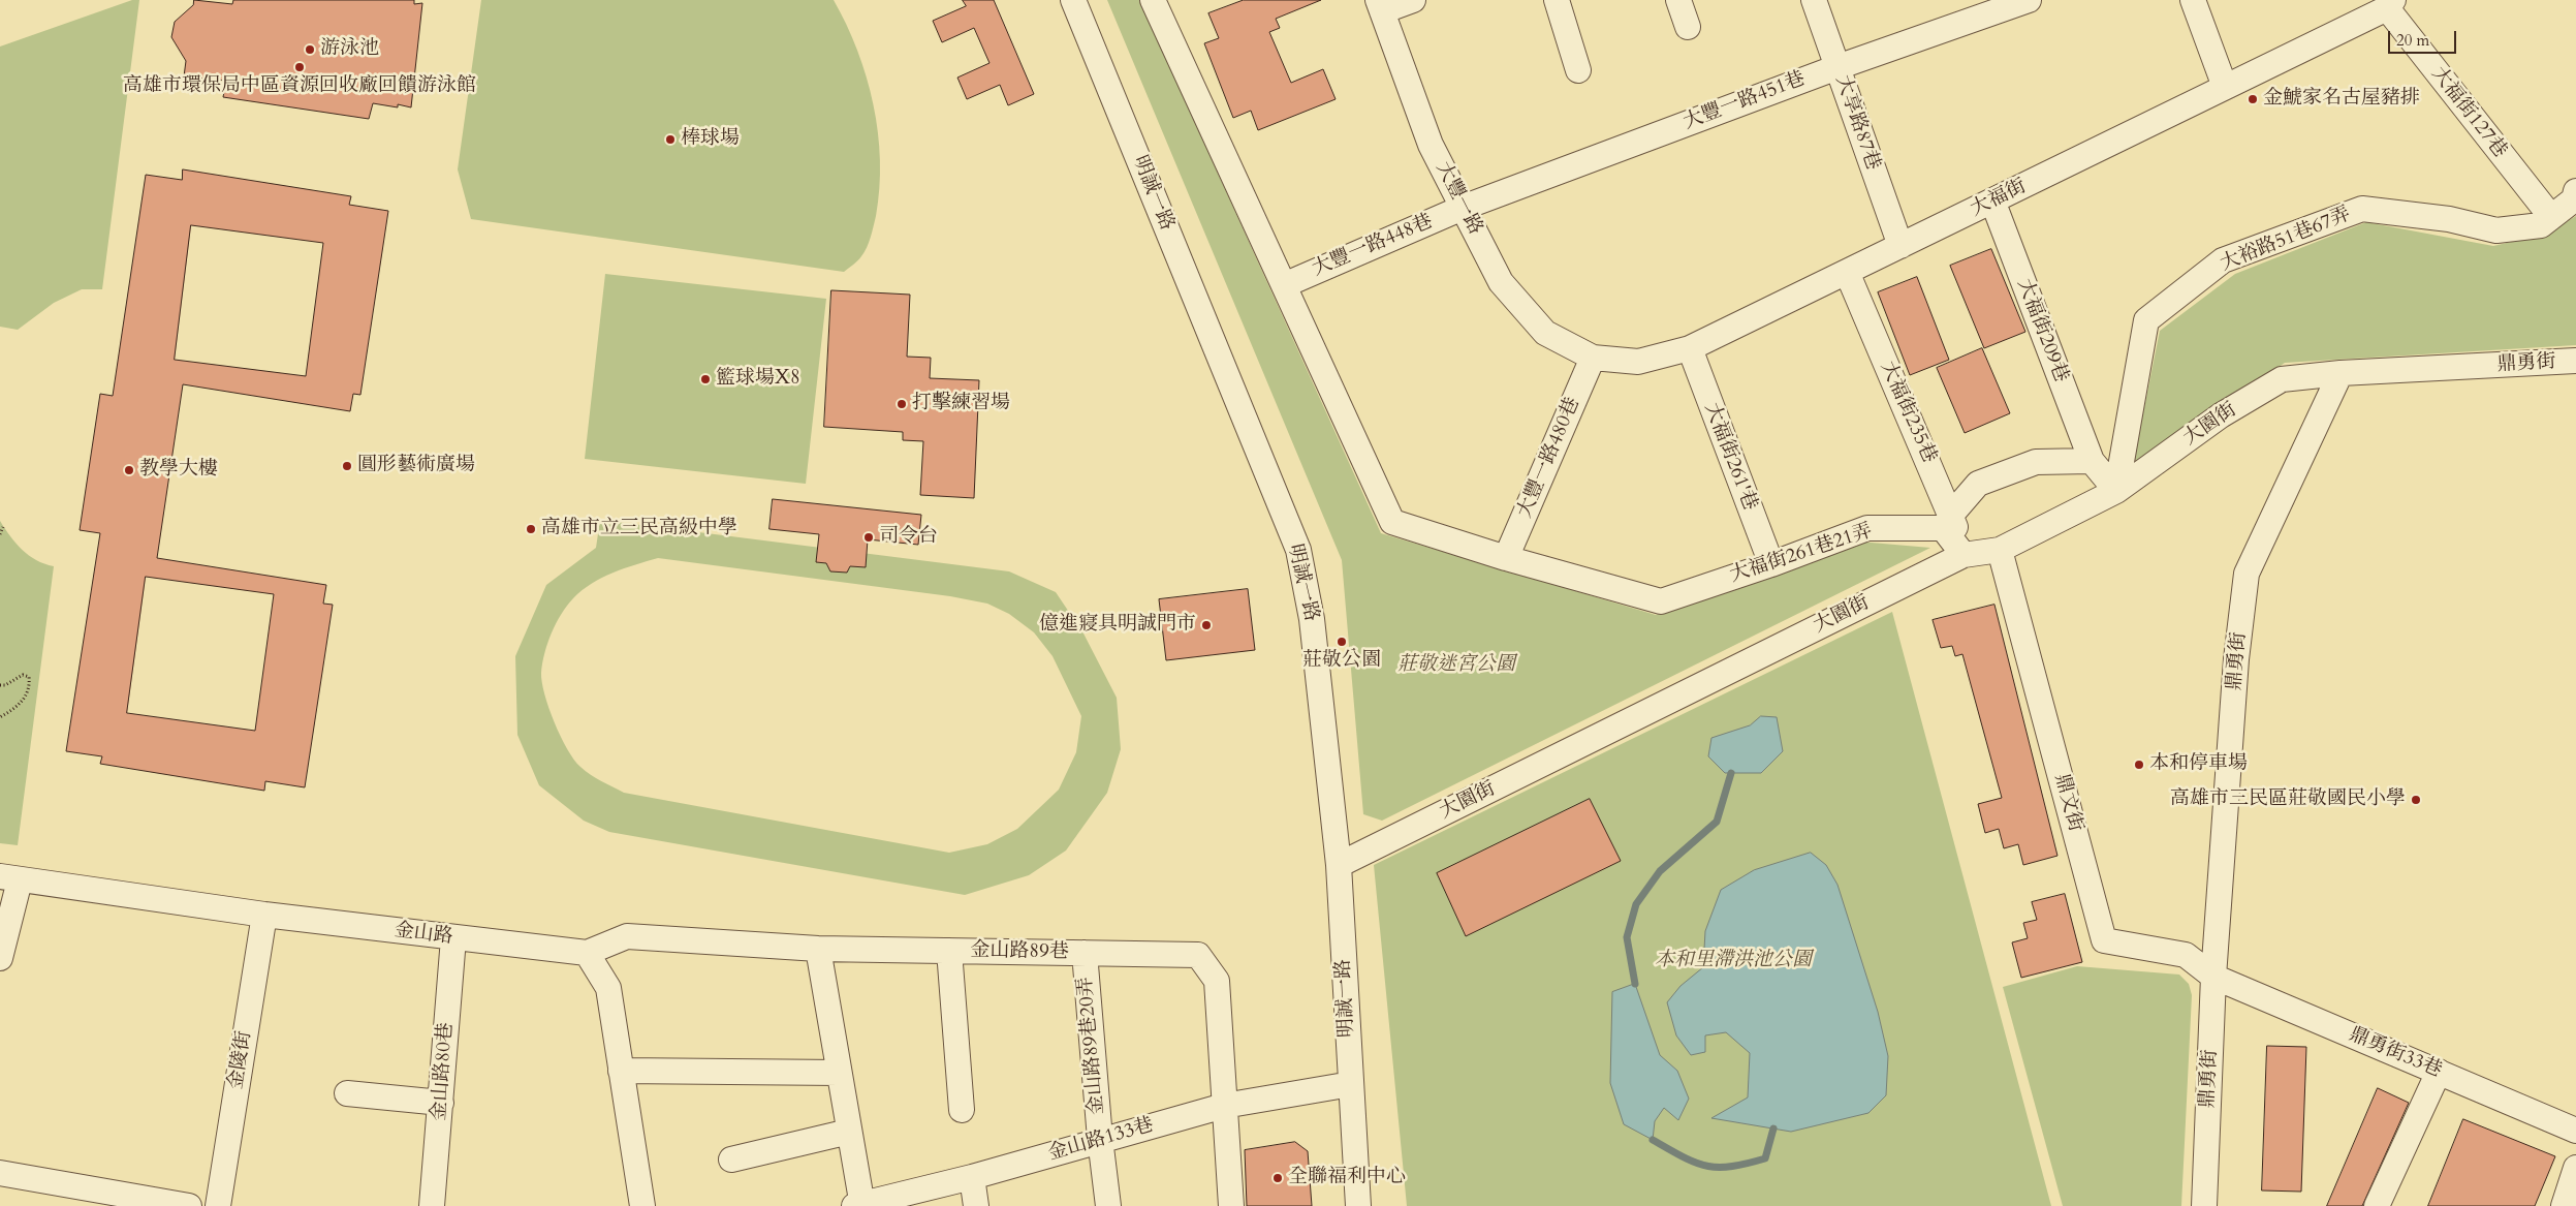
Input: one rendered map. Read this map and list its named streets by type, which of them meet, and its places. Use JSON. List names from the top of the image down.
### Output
{
  "streets": {
    "street": [
      "大豐一路451巷",
      "大福街127巷",
      "大享路87巷",
      "明誠一路",
      "大豐一路",
      "大福街",
      "大裕路51巷67弄",
      "大豐一路448巷",
      "大福街209巷",
      "鼎勇街",
      "大福街235巷",
      "大園街",
      "大福街261'巷",
      "大豐一路480巷",
      "大福街261巷21弄",
      "鼎文街",
      "金山路",
      "金山路89巷",
      "金山路89巷20弄",
      "鼎勇街33巷",
      "金陵街",
      "金山路80巷",
      "金山路133巷"
    ]
  },
  "crossings": [
    ["大豐一路451巷", "大享路87巷"],
    ["大豐一路451巷", "大豐一路"],
    ["大豐一路451巷", "大豐一路448巷"],
    ["大福街127巷", "大福街"],
    ["大福街127巷", "大裕路51巷67弄"],
    ["大享路87巷", "大福街"],
    ["明誠一路", "大園街"],
    ["明誠一路", "金山路133巷"],
    ["大豐一路", "大福街"],
    ["大豐一路", "大豐一路448巷"],
    ["大豐一路", "大豐一路480巷"],
    ["大福街", "大福街209巷"],
    ["大福街", "大福街235巷"],
    ["大福街", "大福街261'巷"],
    ["大福街", "大豐一路480巷"],
    ["大裕路51巷67弄", "大園街"],
    ["鼎勇街", "大園街"],
    ["鼎勇街", "鼎文街"],
    ["鼎勇街", "鼎勇街33巷"],
    ["大福街235巷", "大園街"],
    ["大福街235巷", "大福街261巷21弄"],
    ["大園街", "大福街261巷21弄"],
    ["大園街", "鼎文街"],
    ["大福街261'巷", "大福街261巷21弄"],
    ["大豐一路480巷", "大福街261巷21弄"],
    ["鼎文街", "鼎勇街33巷"],
    ["金山路", "金山路89巷"],
    ["金山路", "金陵街"],
    ["金山路", "金山路80巷"],
    ["金山路89巷", "金山路89巷20弄"],
    ["金山路89巷", "金山路133巷"],
    ["金山路89巷20弄", "金山路133巷"]
  ],
  "parks": ["莊敬迷宮公園", "本和里滯洪池公園"],
  "places": [
    "游泳池",
    "高雄市環保局中區資源回收廠回饋游泳館",
    "金鯱家名古屋豬排",
    "棒球場",
    "籃球場X8",
    "打擊練習場",
    "圓形藝術廣場",
    "教學大樓",
    "高雄市立三民高級中學",
    "司令台",
    "億進寢具明誠門市",
    "莊敬公園",
    "本和停車場",
    "高雄市三民區莊敬國民小學",
    "全聯福利中心"
  ],
  "scale_bar": "20 m"
}
